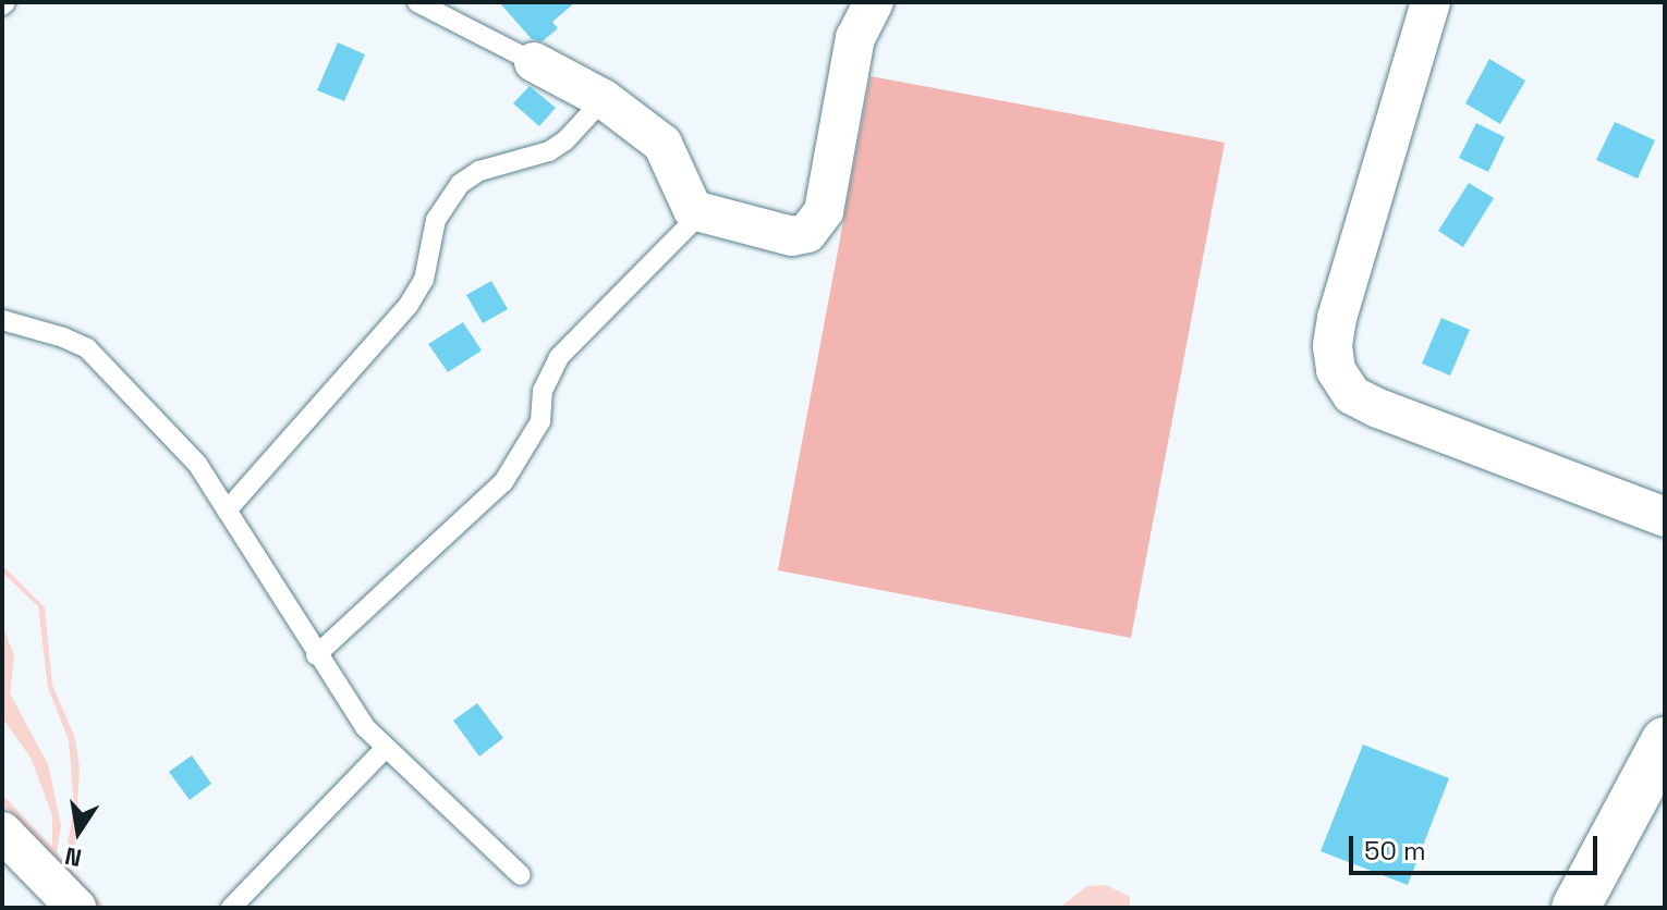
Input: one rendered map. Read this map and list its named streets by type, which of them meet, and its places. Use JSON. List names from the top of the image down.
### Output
{
  "scale_bar": "50 m",
  "north": "bottom"
}
